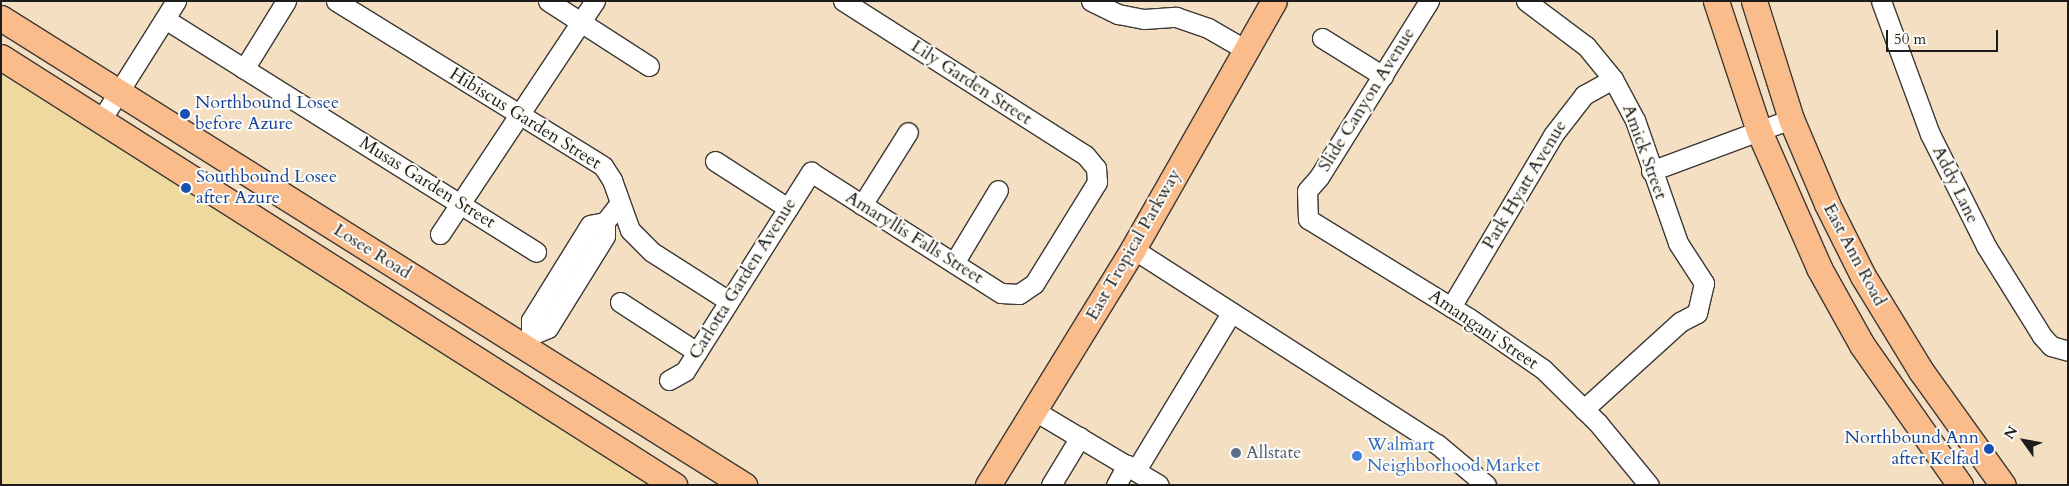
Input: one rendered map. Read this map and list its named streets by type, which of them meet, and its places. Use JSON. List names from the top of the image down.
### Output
{
  "streets": {
    "main road": ["East Tropical Parkway", "Losee Road", "East Ann Road"],
    "street": [
      "Lily Garden Street",
      "Slide Canyon Avenue",
      "Hibiscus Garden Street",
      "Amick Street",
      "Musas Garden Street",
      "Park Hyatt Avenue",
      "Addy Lane",
      "Amaryllis Falls Street",
      "Carlotta Garden Avenue",
      "Amangani Street"
    ]
  },
  "crossings": [
    ["Lily Garden Street", "Amaryllis Falls Street"],
    ["Slide Canyon Avenue", "Amangani Street"],
    ["Hibiscus Garden Street", "Carlotta Garden Avenue"],
    ["Amick Street", "Park Hyatt Avenue"],
    ["Amick Street", "Amangani Street"],
    ["Park Hyatt Avenue", "Amangani Street"],
    ["Amaryllis Falls Street", "Carlotta Garden Avenue"]
  ],
  "places": [
    "Northbound Losee before Azure",
    "Southbound Losee after Azure",
    "Northbound Ann after Kelfad",
    "Allstate",
    "Walmart Neighborhood Market"
  ],
  "scale_bar": "50 m",
  "north": "top left"
}
